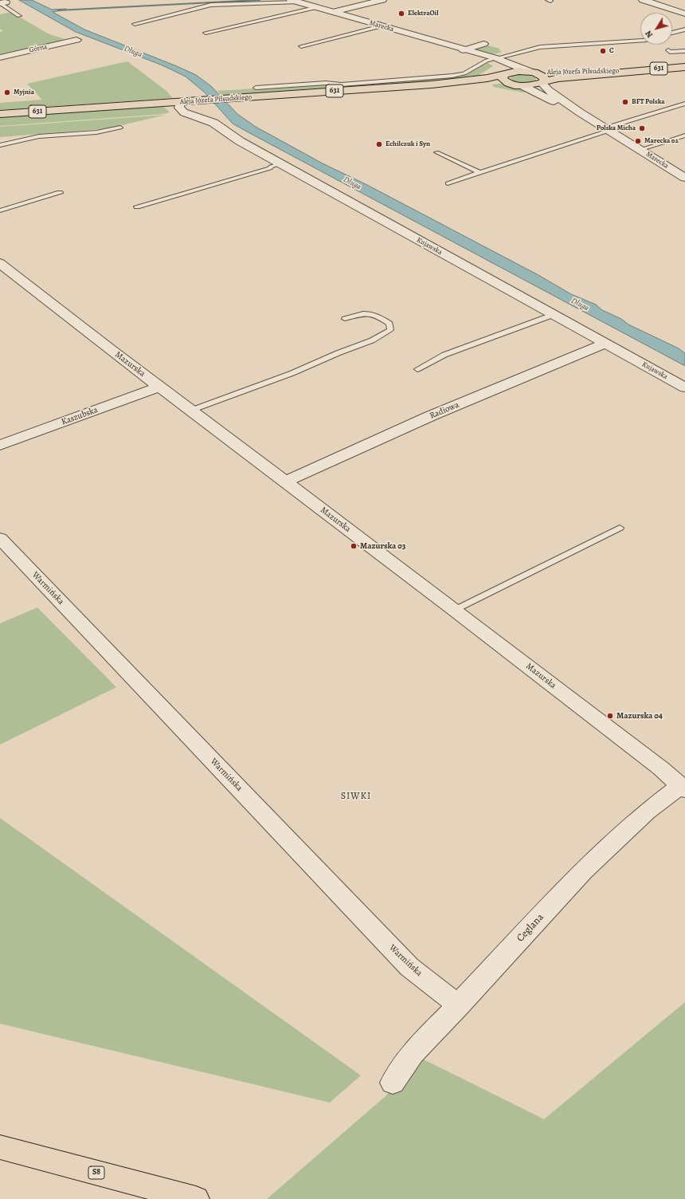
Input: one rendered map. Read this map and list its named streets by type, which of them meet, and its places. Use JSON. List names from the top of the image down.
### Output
{
  "streets": {
    "main road": ["631", "Aleja Józefa Piłsudskiego", "S8"],
    "street": [
      "Marecka",
      "Górna",
      "Kujawska",
      "Mazurska",
      "Radiowa",
      "Kaszubska",
      "Warmińska",
      "Ceglana"
    ]
  },
  "crossings": [
    ["Marecka", "Aleja Józefa Piłsudskiego"],
    ["Aleja Józefa Piłsudskiego", "Kujawska"],
    ["Kujawska", "Radiowa"],
    ["Mazurska", "Radiowa"],
    ["Mazurska", "Kaszubska"],
    ["Mazurska", "Ceglana"],
    ["Warmińska", "Ceglana"]
  ],
  "districts": ["SIWKI"],
  "water": ["Długa"],
  "places": [
    "ElektraOil",
    "C",
    "Myjnia",
    "BFT Polska",
    "Polska Micha",
    "Marecka 02",
    "Echilczuk i Syn",
    "Mazurska 03",
    "Mazurska 04"
  ],
  "north": "bottom left"
}
